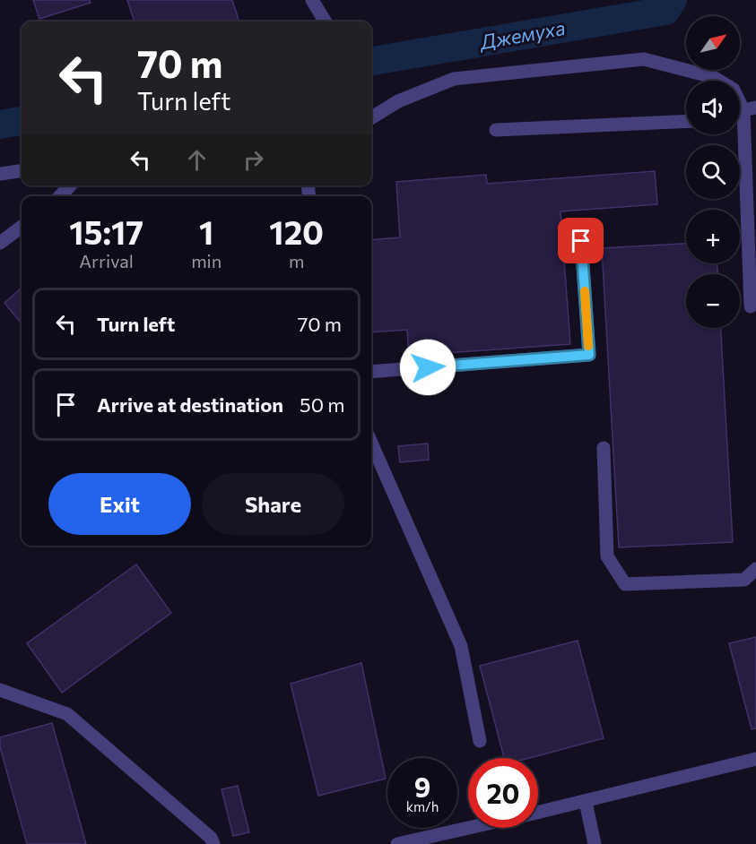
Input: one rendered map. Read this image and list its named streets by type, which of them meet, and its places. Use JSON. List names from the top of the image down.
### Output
{
  "water": ["Джемуха"],
  "north": "top right",
  "page": {
    "map_buttons": ["+", "−"],
    "turn": ["70 m", "Turn left"],
    "eta": [
      "15:17",
      "Arrival",
      "1",
      "min",
      "120",
      "m"
    ],
    "list": [
      {
        "name": "Turn left",
        "value": "70 m"
      },
      {
        "name": "Arrive at destination",
        "value": "50 m"
      }
    ],
    "buttons": ["Exit", "Share"],
    "speed": "9 km/h",
    "limit": "20"
  }
}
